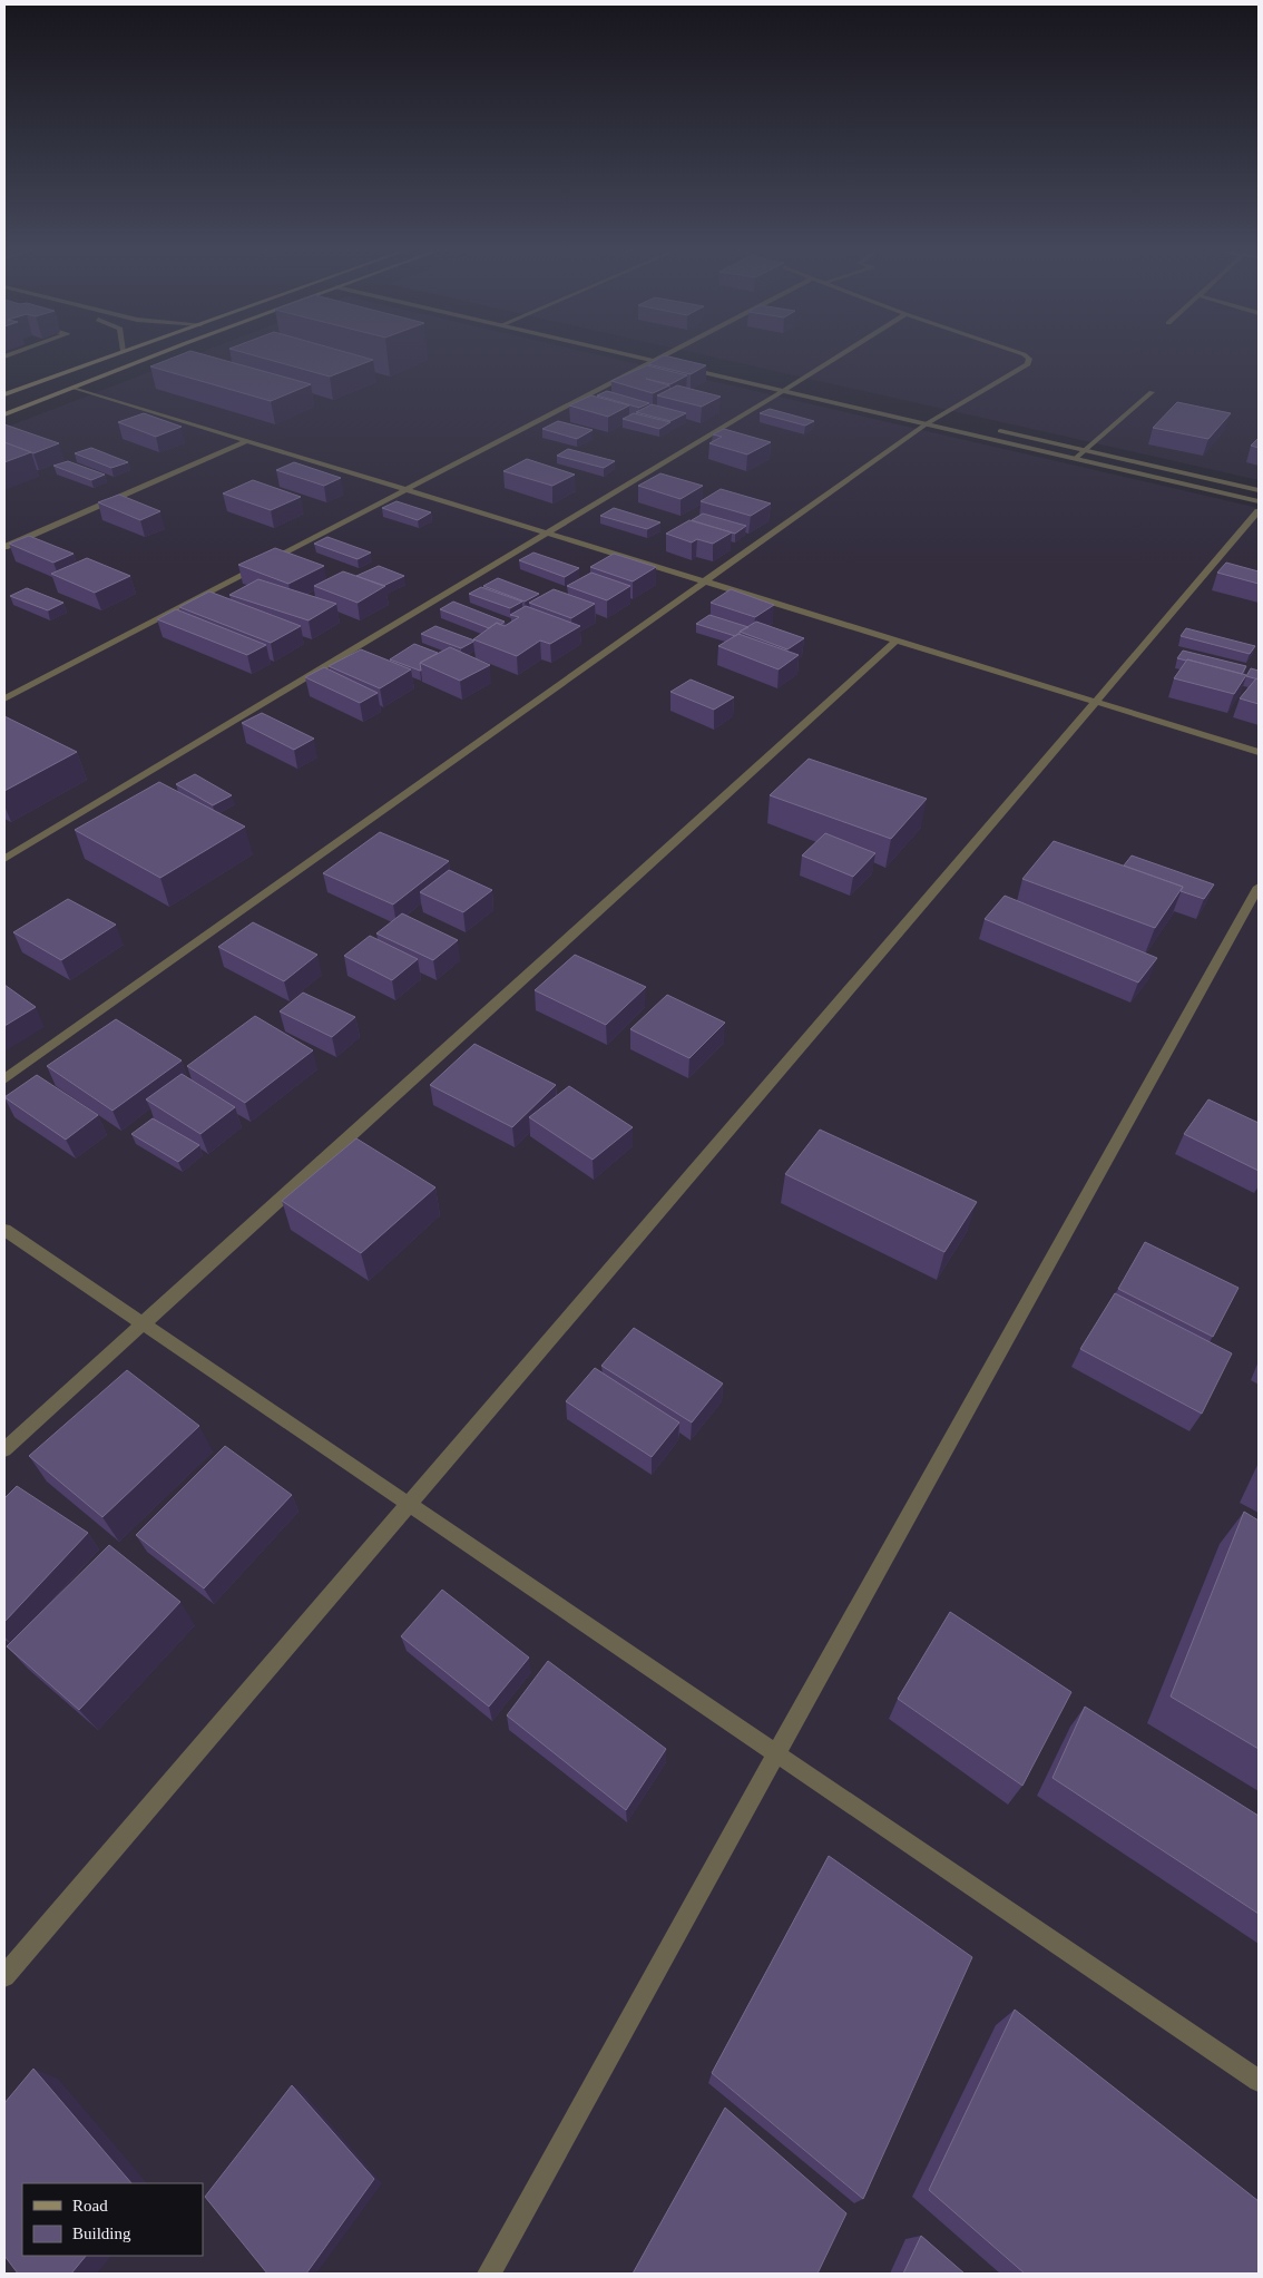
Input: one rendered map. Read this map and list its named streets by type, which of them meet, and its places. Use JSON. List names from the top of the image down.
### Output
{
  "legend": ["Road", "Building"]
}
